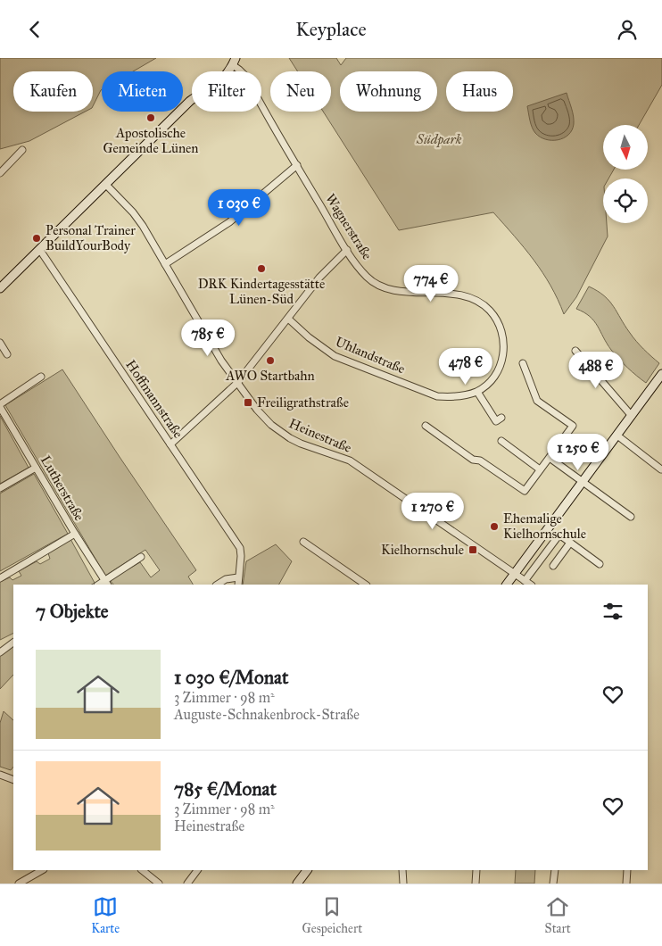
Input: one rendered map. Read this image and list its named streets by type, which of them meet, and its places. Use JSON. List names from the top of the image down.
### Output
{
  "streets": {
    "street": [
      "Wagnerstraße",
      "Uhlandstraße",
      "Hoffmannstraße",
      "Heinestraße",
      "Lutherstraße"
    ]
  },
  "crossings": [
    ["Wagnerstraße", "Uhlandstraße"]
  ],
  "parks": ["Südpark"],
  "places": {
    "other": [
      "Apostolische Gemeinde Lünen",
      "Personal Trainer BuildYourBody",
      "DRK Kindertagesstätte Lünen-Süd",
      "AWO Startbahn",
      "Ehemalige Kielhornschule"
    ],
    "transit": ["Freiligrathstraße", "Kielhornschule"]
  },
  "north": "bottom",
  "page": {
    "header": "Keyplace",
    "chip": [
      "Kaufen",
      "Mieten",
      "Filter",
      "Neu",
      "Wohnung",
      "Haus"
    ],
    "price": [
      "1 030 €",
      "774 €",
      "785 €",
      "478 €",
      "488 €",
      "1 250 €",
      "1 270 €"
    ],
    "heading": "7 Objekte",
    "list": [
      {
        "name": "1 030 €/Monat",
        "note": "3 Zimmer · 98 m² · Auguste-Schnakenbrock-Straße"
      },
      {
        "name": "785 €/Monat",
        "note": "3 Zimmer · 98 m² · Heinestraße"
      }
    ],
    "tabs": ["Karte", "Gespeichert", "Start"]
  }
}
